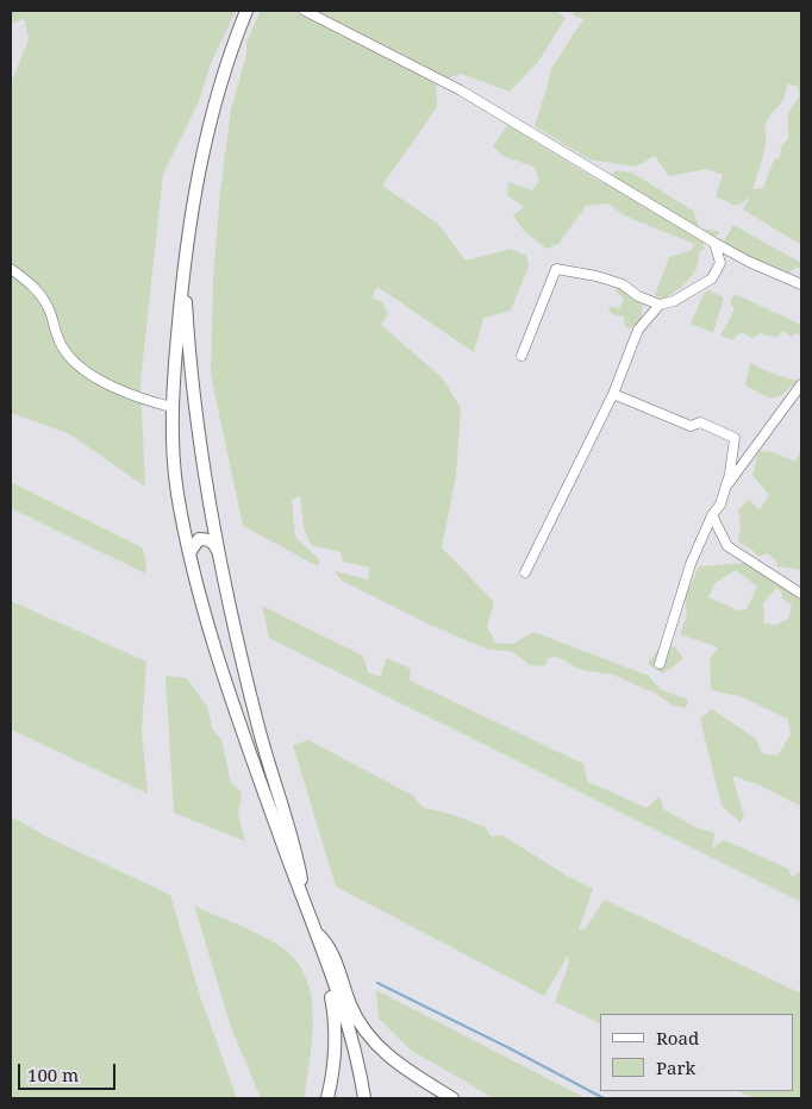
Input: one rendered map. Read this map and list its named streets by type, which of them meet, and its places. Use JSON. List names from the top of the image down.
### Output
{
  "legend": ["Road", "Park"],
  "scale_bar": "100 m"
}
